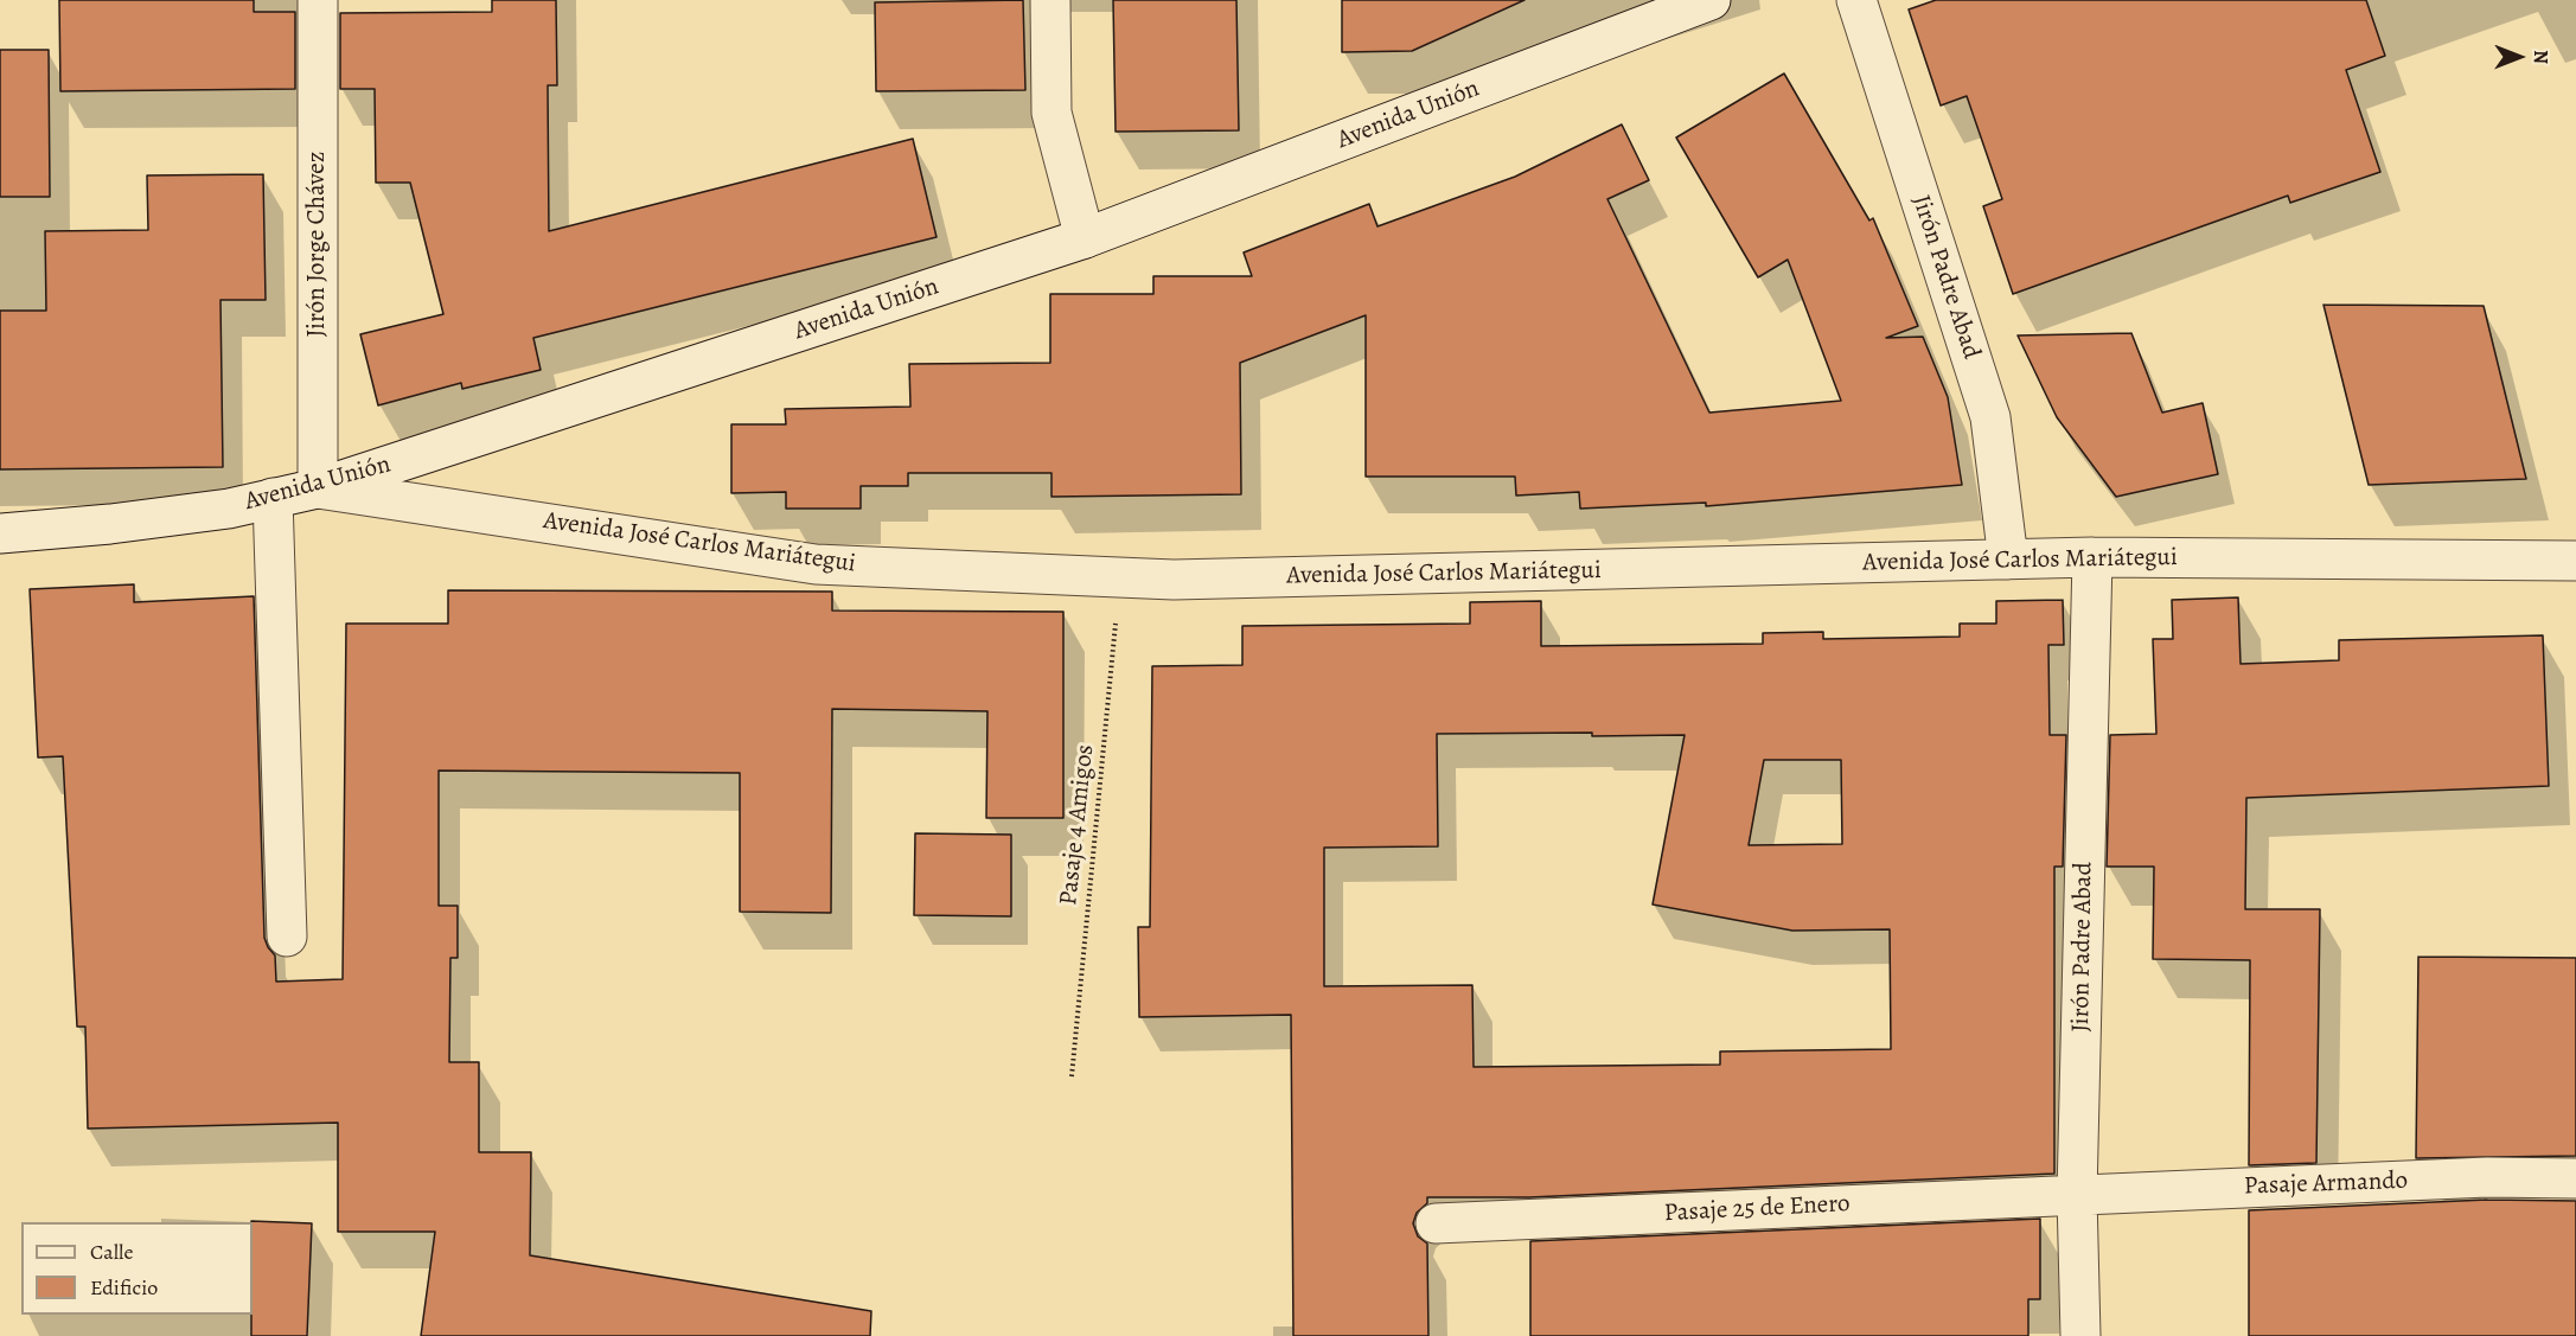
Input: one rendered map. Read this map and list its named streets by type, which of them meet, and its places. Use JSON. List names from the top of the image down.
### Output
{
  "streets": {
    "street": [
      "Avenida Unión",
      "Jirón Jorge Chávez",
      "Jirón Padre Abad",
      "Avenida José Carlos Mariátegui",
      "Pasaje Armando",
      "Pasaje 25 de Enero"
    ],
    "path": ["Pasaje 4 Amigos"]
  },
  "crossings": [
    ["Avenida Unión", "Jirón Jorge Chávez"],
    ["Avenida Unión", "Avenida José Carlos Mariátegui"],
    ["Jirón Jorge Chávez", "Avenida José Carlos Mariátegui"],
    ["Jirón Padre Abad", "Avenida José Carlos Mariátegui"],
    ["Jirón Padre Abad", "Pasaje Armando"],
    ["Jirón Padre Abad", "Pasaje 25 de Enero"],
    ["Avenida José Carlos Mariátegui", "Pasaje 4 Amigos"],
    ["Pasaje Armando", "Pasaje 25 de Enero"]
  ],
  "legend": ["Calle", "Edificio"],
  "north": "right"
}
